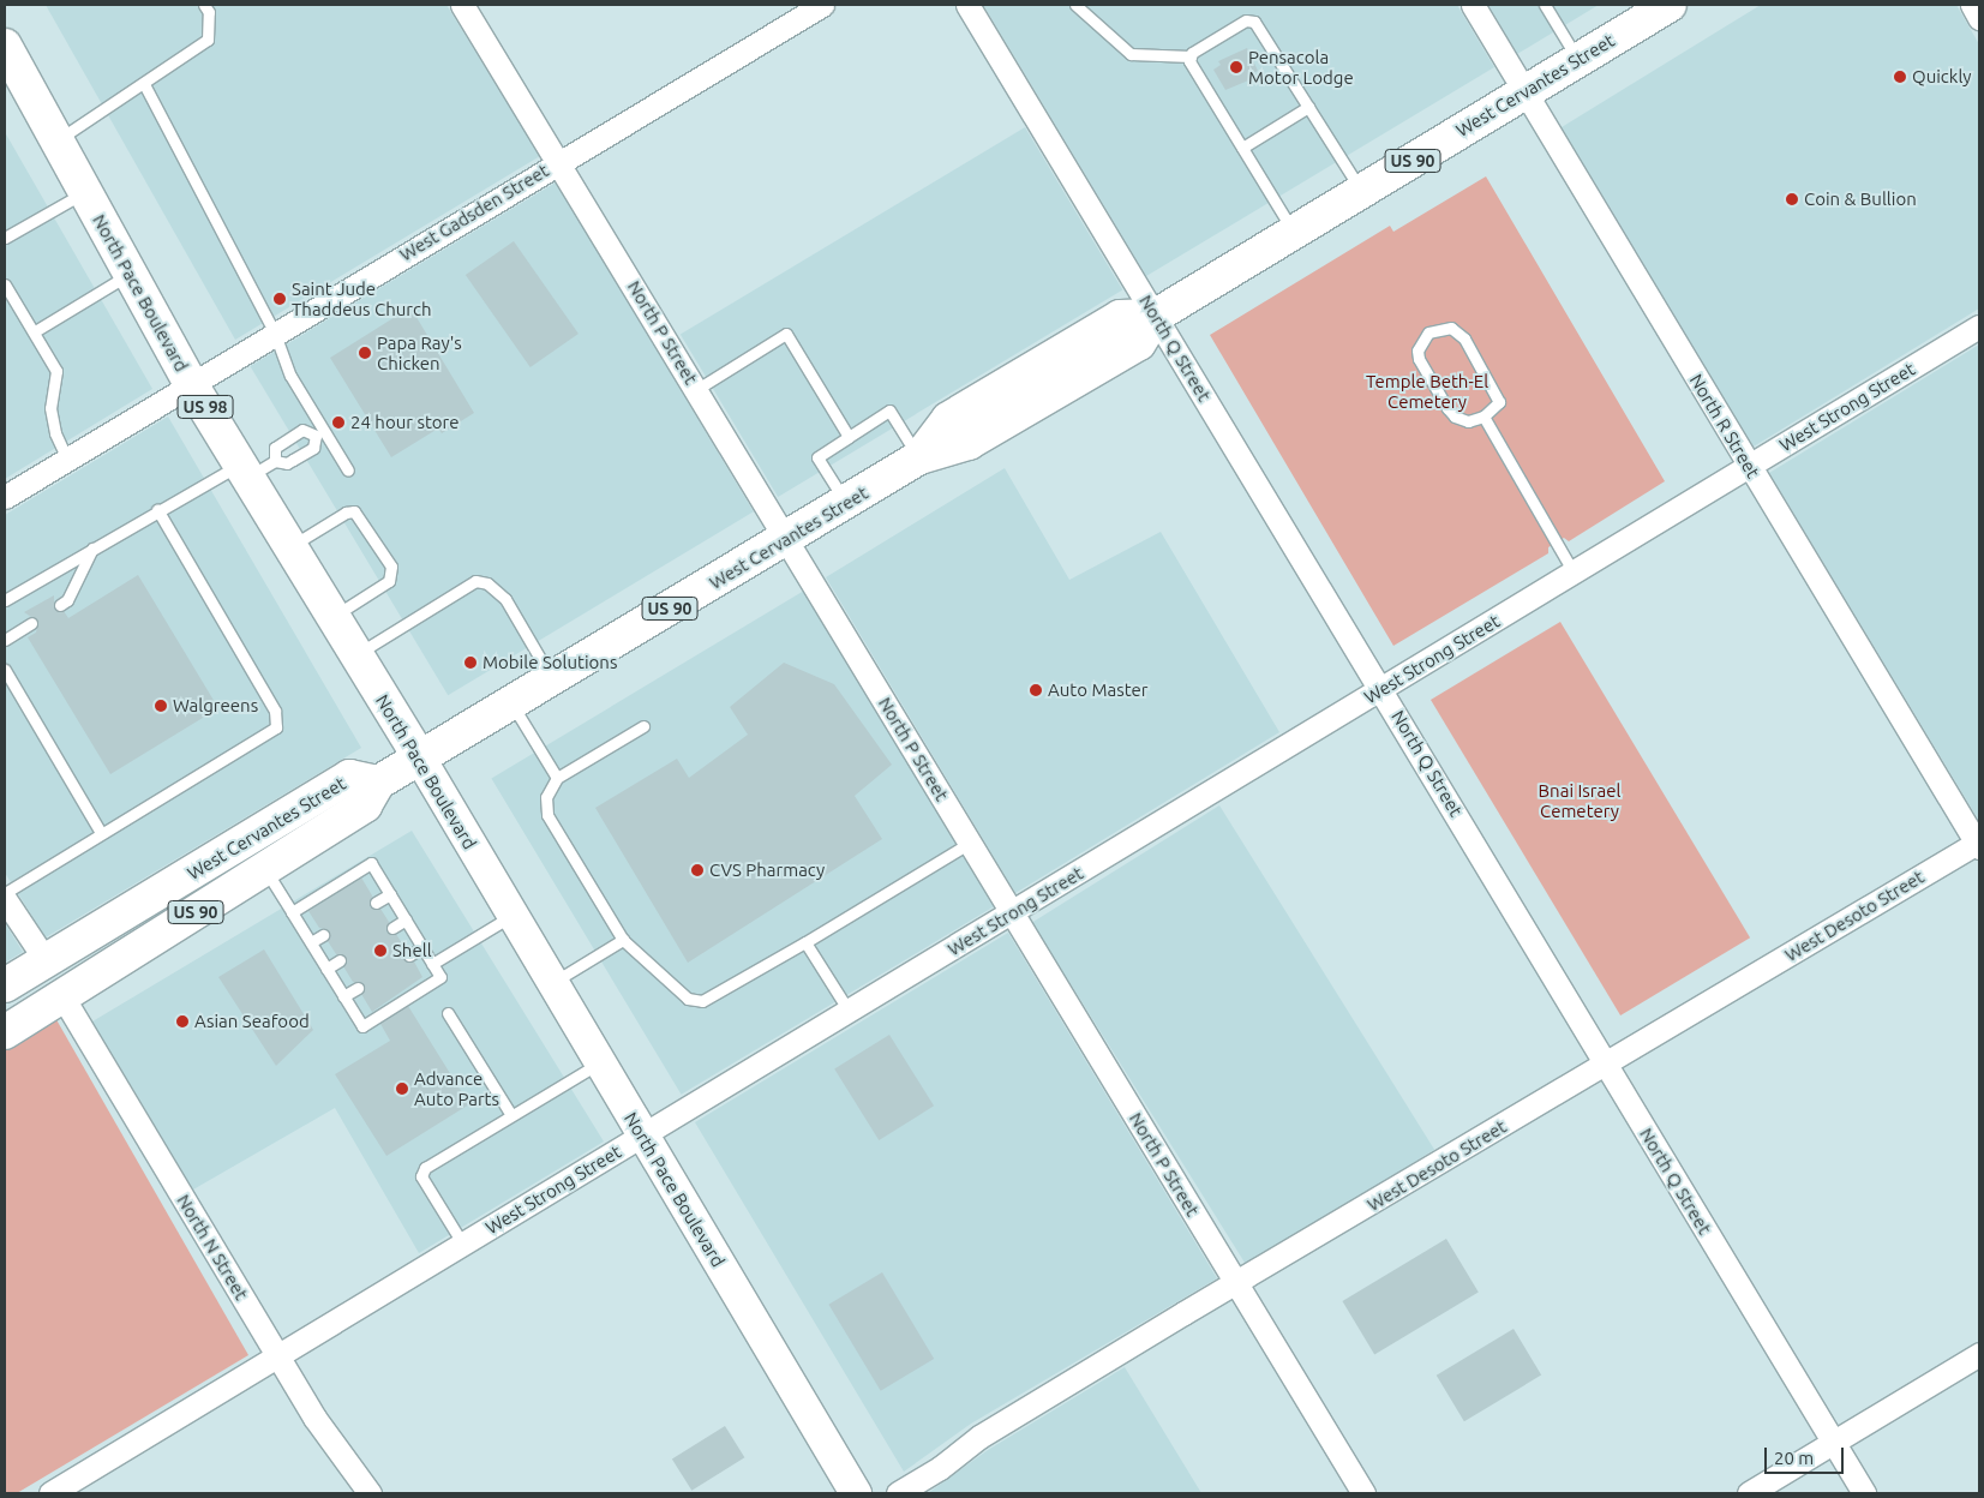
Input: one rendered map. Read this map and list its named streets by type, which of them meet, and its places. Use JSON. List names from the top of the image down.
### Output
{
  "streets": {
    "main road": [
      "West Cervantes Street",
      "US 90",
      "North Pace Boulevard",
      "US 98"
    ],
    "street": [
      "West Gadsden Street",
      "North P Street",
      "North Q Street",
      "West Strong Street",
      "North R Street",
      "West Desoto Street",
      "North N Street"
    ]
  },
  "crossings": [
    ["West Cervantes Street", "North Pace Boulevard"],
    ["West Cervantes Street", "North P Street"],
    ["West Cervantes Street", "North Q Street"],
    ["West Cervantes Street", "North R Street"],
    ["West Cervantes Street", "North N Street"],
    ["West Gadsden Street", "North Pace Boulevard"],
    ["West Gadsden Street", "North P Street"],
    ["North Pace Boulevard", "West Strong Street"],
    ["North P Street", "West Strong Street"],
    ["North P Street", "West Desoto Street"],
    ["North Q Street", "West Strong Street"],
    ["North Q Street", "West Desoto Street"],
    ["West Strong Street", "North R Street"],
    ["West Strong Street", "North N Street"],
    ["North R Street", "West Desoto Street"]
  ],
  "parks": ["Temple Beth-El Cemetery", "Bnai Israel Cemetery"],
  "places": [
    "Pensacola Motor Lodge",
    "Quickly",
    "Coin & Bullion",
    "Saint Jude Thaddeus Church",
    "Papa Ray's Chicken",
    "24 hour store",
    "Mobile Solutions",
    "Auto Master",
    "Walgreens",
    "CVS Pharmacy",
    "Shell",
    "Asian Seafood",
    "Advance Auto Parts"
  ],
  "scale_bar": "20 m"
}
